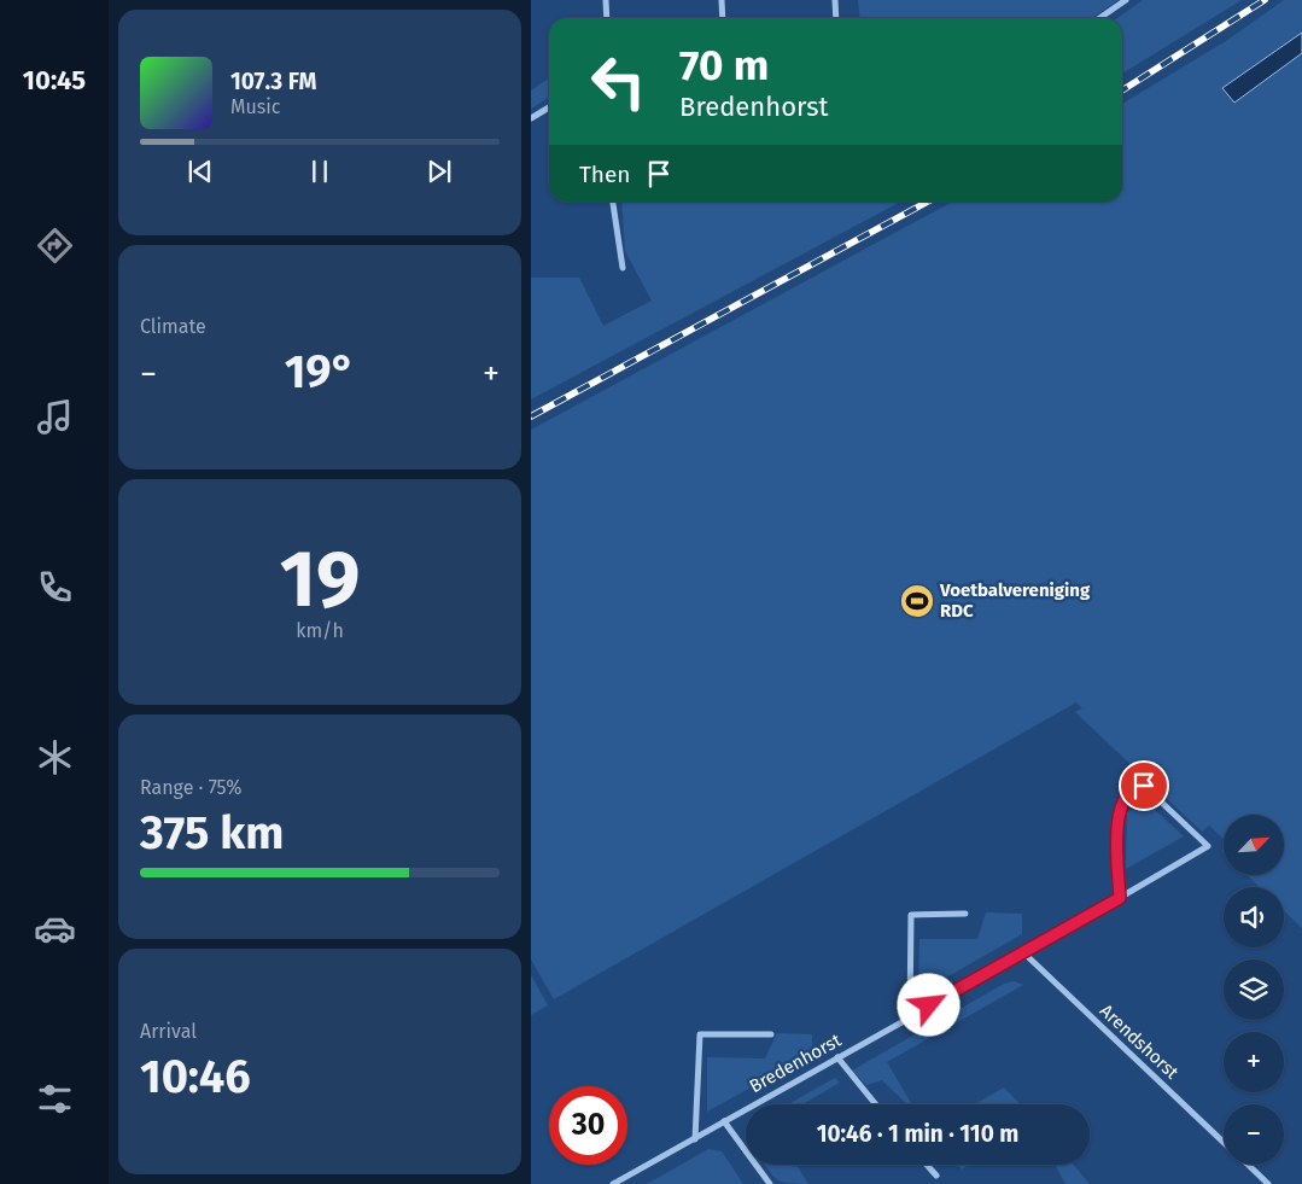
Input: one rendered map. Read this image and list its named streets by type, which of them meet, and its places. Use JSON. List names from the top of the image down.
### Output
{
  "streets": {
    "street": ["Arendshorst", "Bredenhorst"]
  },
  "crossings": [
    ["Arendshorst", "Bredenhorst"]
  ],
  "places": {
    "sports": ["Voetbalvereniging RDC"]
  },
  "north": "top right",
  "page": {
    "tabs": "10:45",
    "turn": ["70 m", "Bredenhorst"],
    "song": ["107.3 FM", "Music"],
    "then": "Then",
    "tile": [
      "Climate",
      ["19", "km/h"],
      ["Range · 75%", "375 km"],
      ["Arrival", "10:46"]
    ],
    "heat": ["−", "19°", "+"],
    "map_buttons": ["+", "−"],
    "limit": "30",
    "trip": "10:46 · 1 min · 110 m"
  }
}
